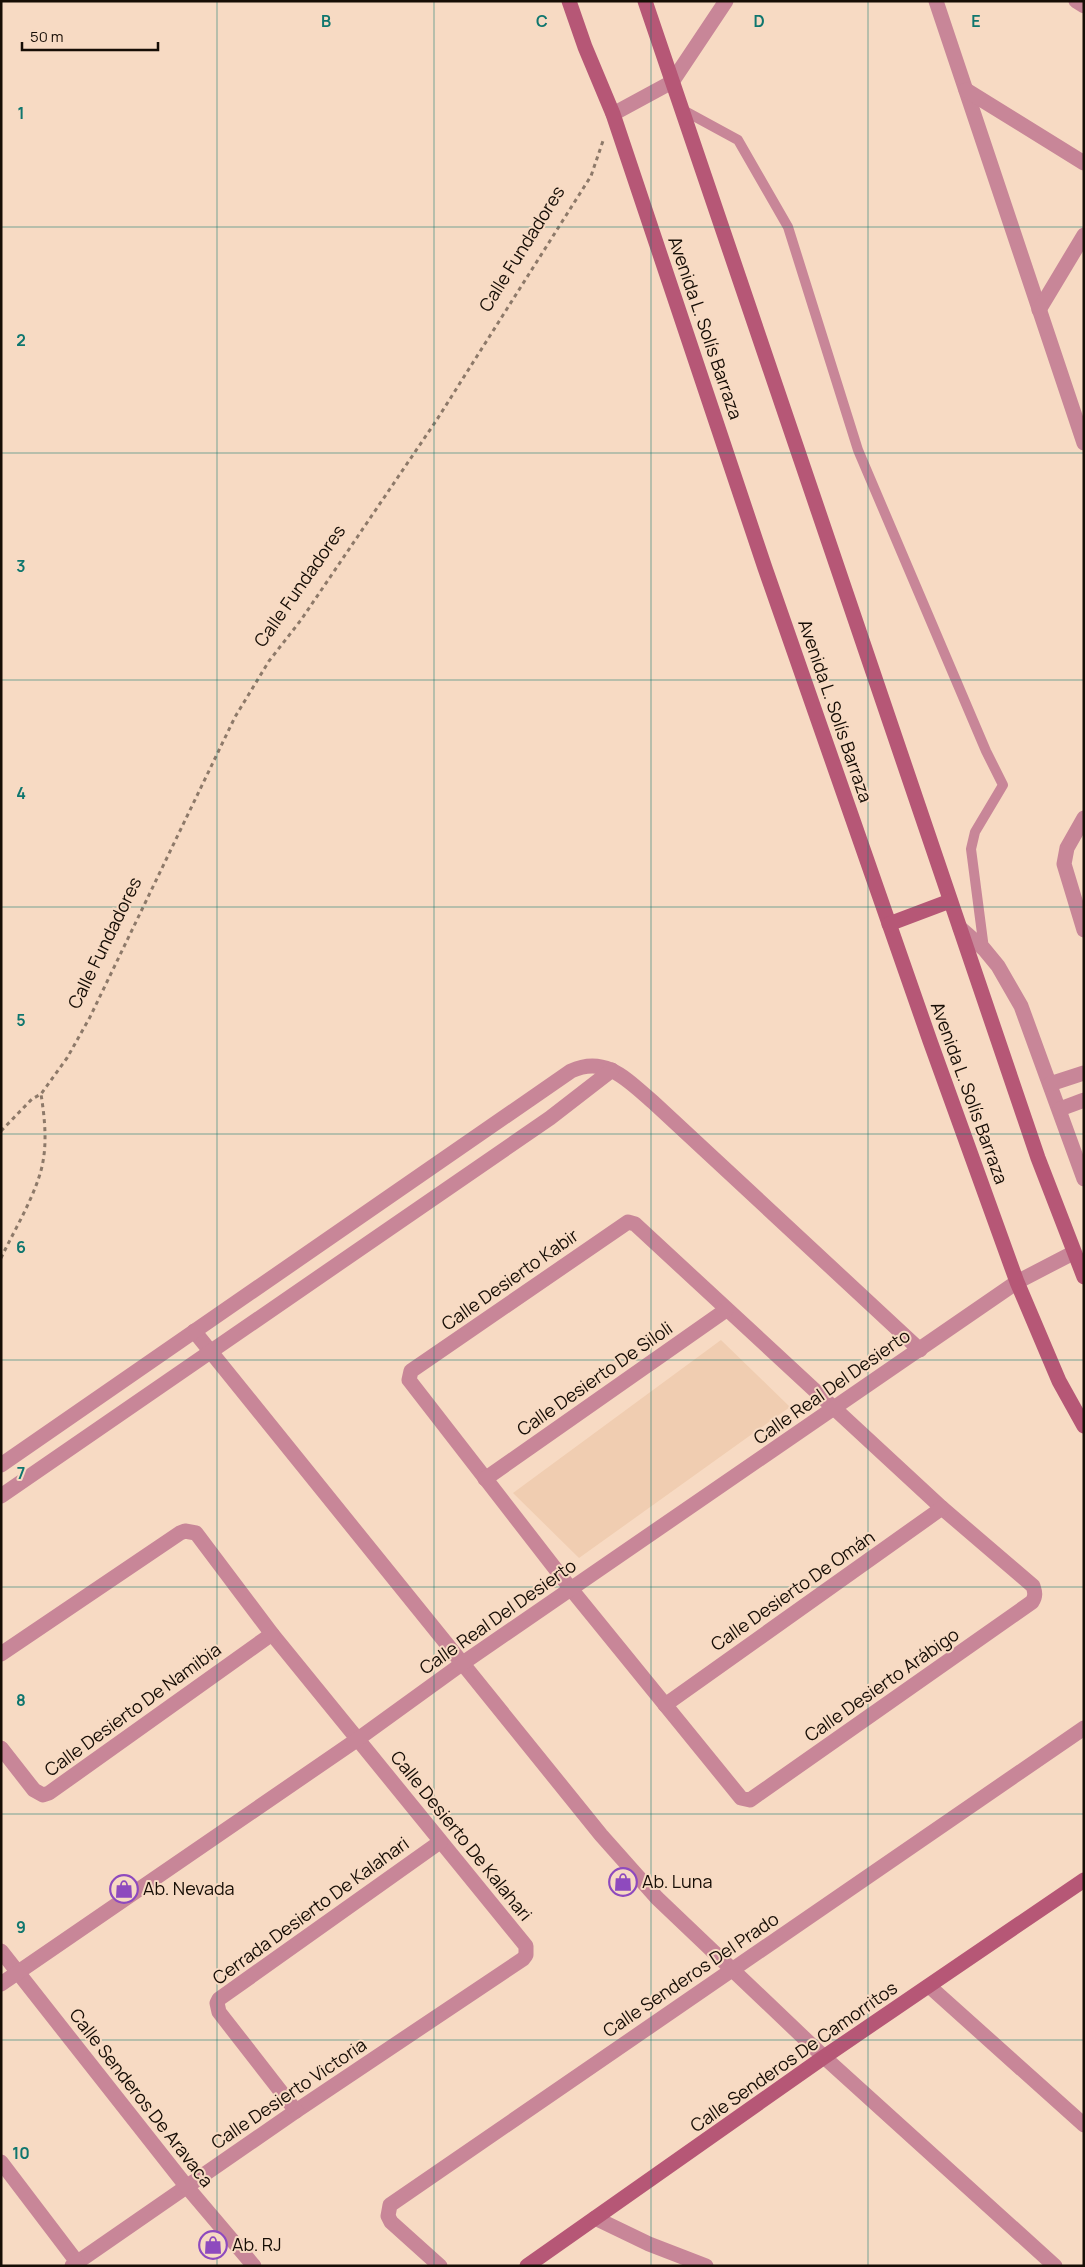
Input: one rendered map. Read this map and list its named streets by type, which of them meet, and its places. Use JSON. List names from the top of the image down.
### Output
{
  "streets": {
    "main road": ["Avenida L. Solís Barraza", "Calle Senderos De Camorritos"],
    "street": [
      "Calle Desierto Kabir",
      "Calle Desierto De Siloli",
      "Calle Real Del Desierto",
      "Calle Desierto De Omán",
      "Calle Desierto Arábigo",
      "Calle Desierto De Namibia",
      "Calle Desierto De Kalahari",
      "Cerrada Desierto De Kalahari",
      "Calle Senderos Del Prado",
      "Calle Desierto Victoria",
      "Calle Senderos De Aravaca"
    ],
    "path": ["Calle Fundadores"]
  },
  "crossings": [
    ["Calle Fundadores", "Avenida L. Solís Barraza"],
    ["Avenida L. Solís Barraza", "Calle Real Del Desierto"],
    ["Calle Desierto Kabir", "Calle Desierto De Siloli"],
    ["Calle Desierto Kabir", "Calle Real Del Desierto"],
    ["Calle Desierto Kabir", "Calle Desierto Arábigo"],
    ["Calle Real Del Desierto", "Calle Desierto Arábigo"],
    ["Calle Real Del Desierto", "Calle Desierto De Kalahari"],
    ["Calle Real Del Desierto", "Calle Senderos De Aravaca"],
    ["Calle Desierto De Omán", "Calle Desierto Arábigo"],
    ["Calle Desierto De Kalahari", "Cerrada Desierto De Kalahari"],
    ["Calle Desierto De Kalahari", "Calle Desierto Victoria"],
    ["Cerrada Desierto De Kalahari", "Calle Desierto Victoria"],
    ["Calle Desierto Victoria", "Calle Senderos De Aravaca"]
  ],
  "places": {
    "shop": ["Ab. Luna", "Ab. Nevada", "Ab. RJ"]
  },
  "scale_bar": "50 m",
  "grid": {
    "columns": [
      "B",
      "C",
      "D",
      "E"
    ],
    "rows": [
      "1",
      "2",
      "3",
      "4",
      "5",
      "6",
      "7",
      "8",
      "9",
      "10"
    ]
  }
}
